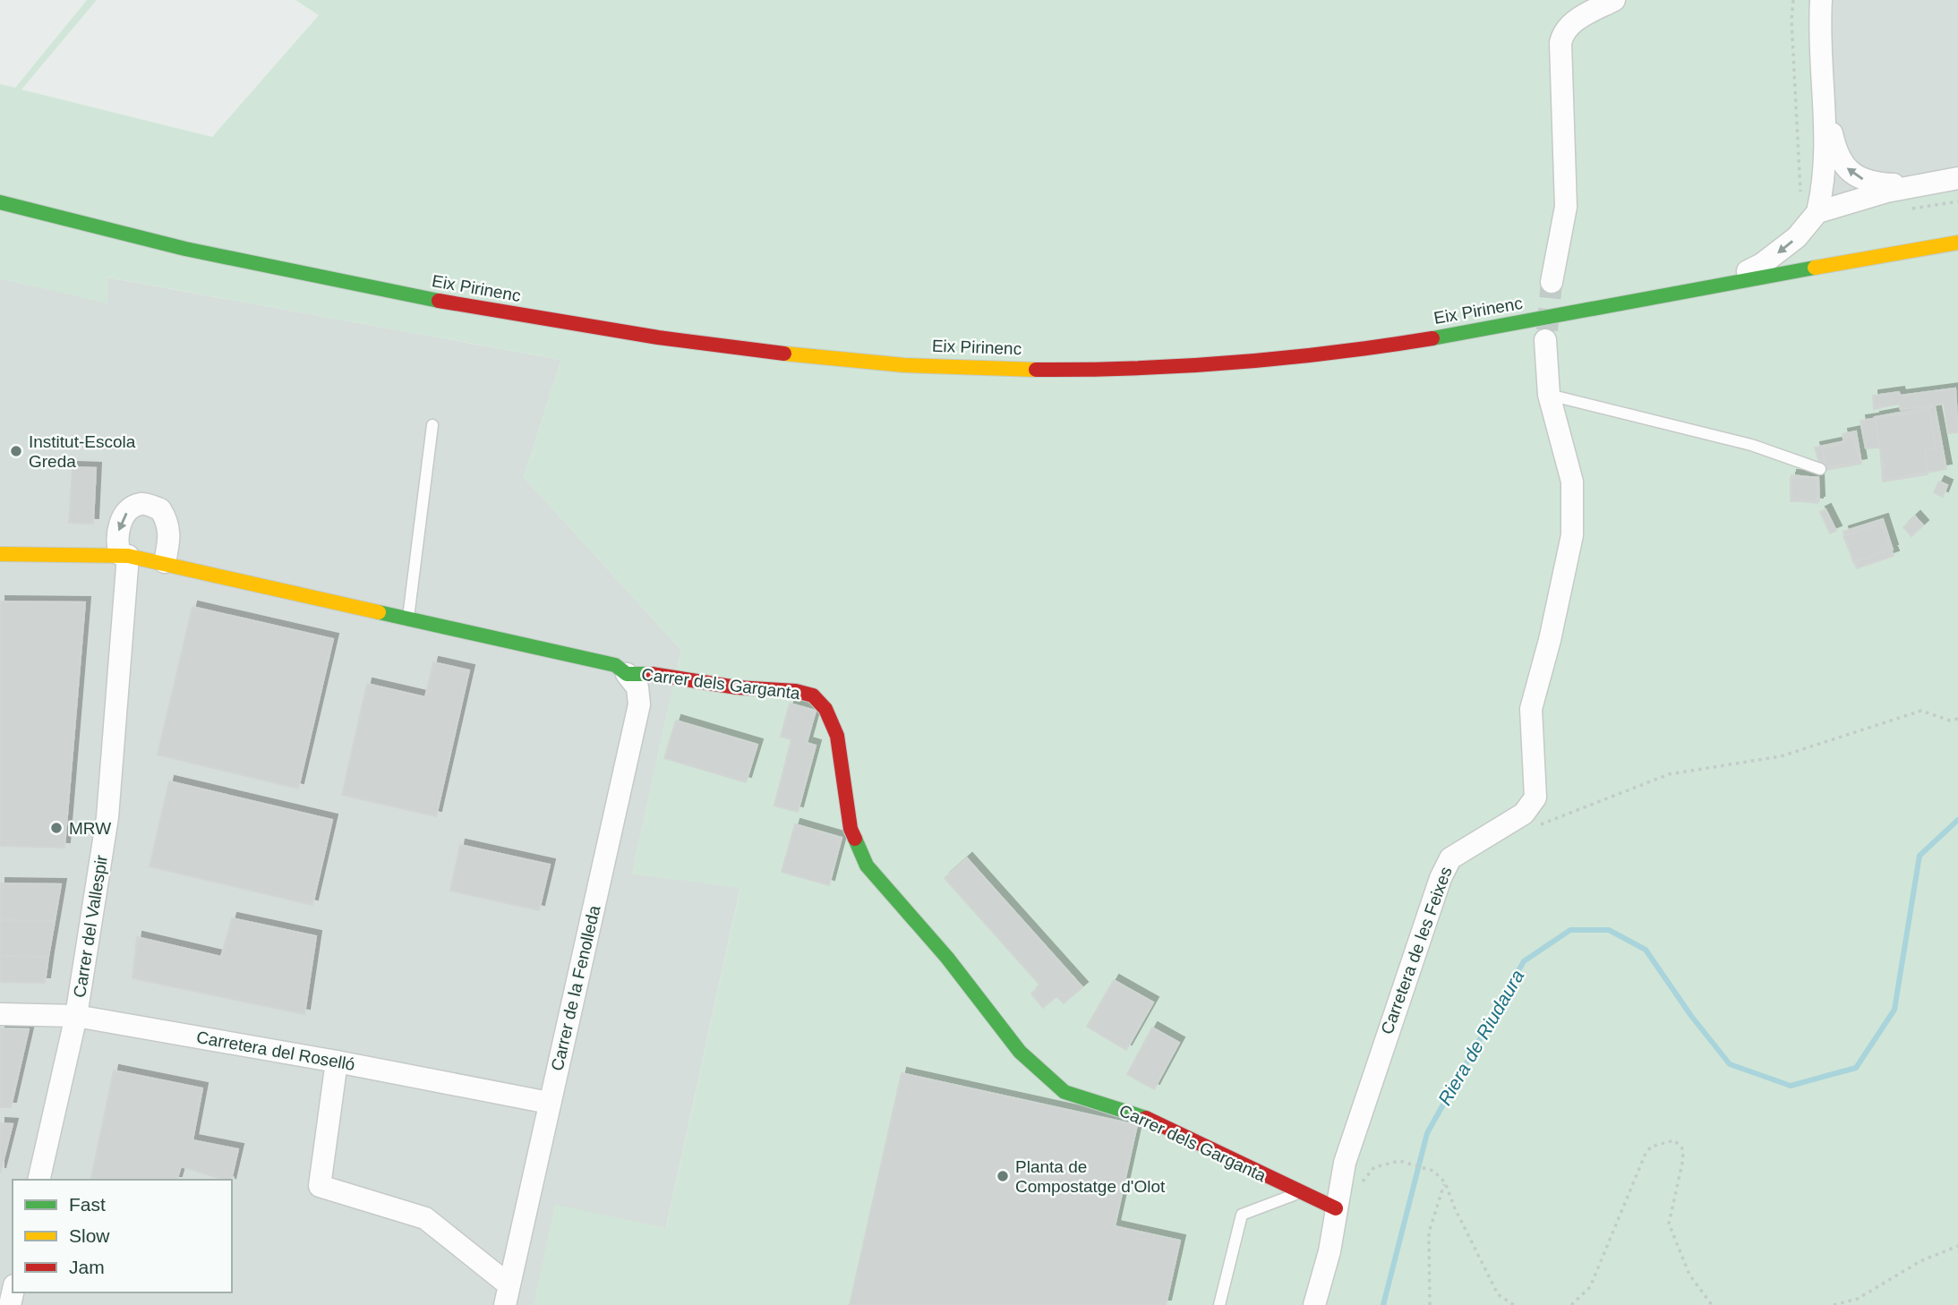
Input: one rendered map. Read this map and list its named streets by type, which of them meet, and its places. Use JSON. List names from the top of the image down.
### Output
{
  "streets": {
    "main road": ["Eix Pirinenc", "Carrer dels Garganta"],
    "street": [
      "Carrer del Vallespir",
      "Carretera de les Feixes",
      "Carrer de la Fenolleda",
      "Carretera del Roselló"
    ]
  },
  "crossings": [
    ["Carrer dels Garganta", "Carrer del Vallespir"],
    ["Carrer dels Garganta", "Carretera de les Feixes"],
    ["Carrer dels Garganta", "Carrer de la Fenolleda"],
    ["Carrer del Vallespir", "Carretera del Roselló"],
    ["Carrer de la Fenolleda", "Carretera del Roselló"]
  ],
  "water": ["Riera de Riudaura"],
  "places": ["Institut-Escola Greda", "MRW", "Planta de Compostatge d'Olot"],
  "legend": ["Fast", "Slow", "Jam"]
}
